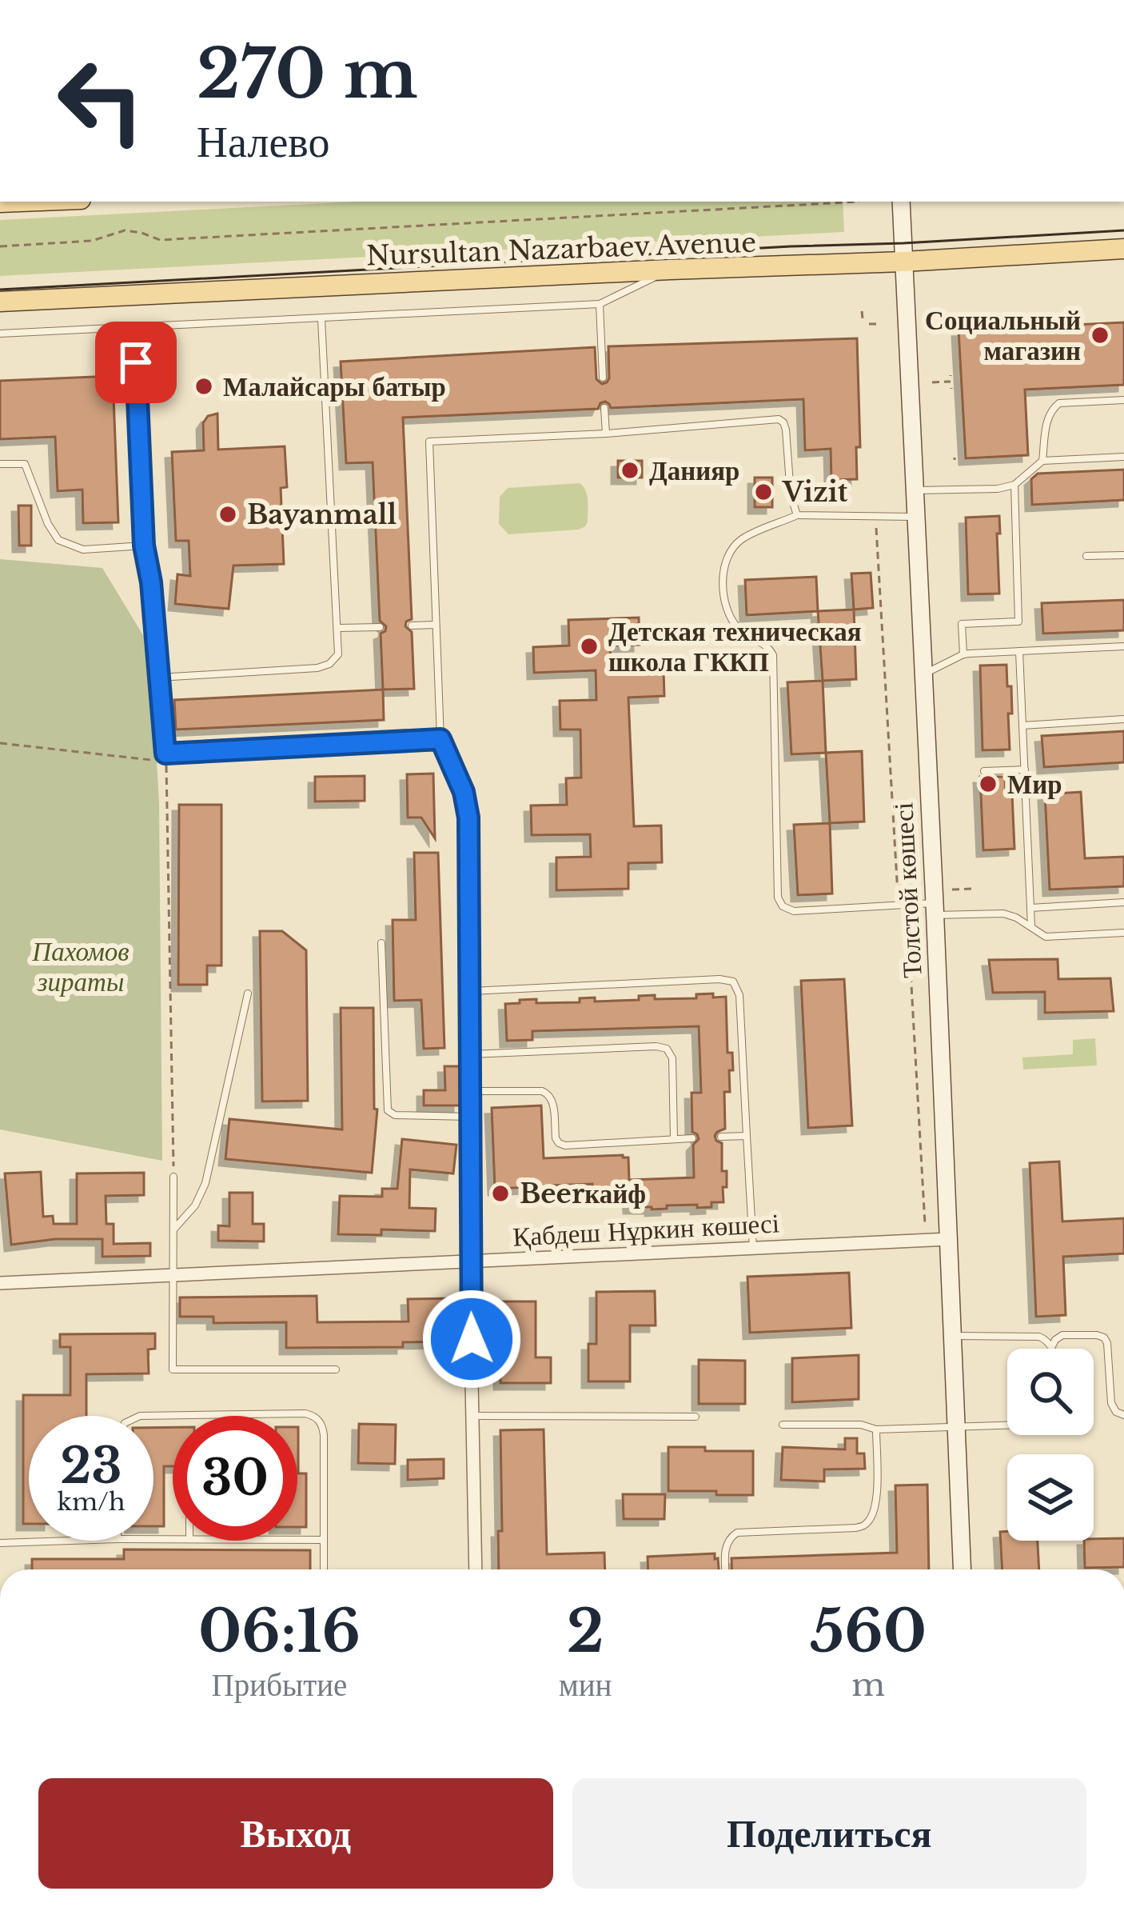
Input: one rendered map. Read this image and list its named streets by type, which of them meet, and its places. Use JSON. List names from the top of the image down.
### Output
{
  "streets": {
    "main road": ["Nursultan Nazarbaev Avenue", "Толстой көшесі"],
    "street": ["Қабдеш Нұркин көшесі"]
  },
  "crossings": [
    ["Nursultan Nazarbaev Avenue", "Толстой көшесі"],
    ["Толстой көшесі", "Қабдеш Нұркин көшесі"]
  ],
  "parks": ["Пахомов зираты"],
  "places": [
    "Социальный магазин",
    "Малайсары батыр",
    "Данияр",
    "Vizit",
    "Bayanmall",
    "Детская техническая школа ГККП",
    "Мир",
    "Beerкайф"
  ],
  "page": {
    "turn": ["270 m", "Налево"],
    "speed": "23 km/h",
    "limit": "30",
    "eta": [
      "06:16",
      "Прибытие",
      "2",
      "мин",
      "560",
      "m"
    ],
    "buttons": ["Выход", "Поделиться"]
  }
}
